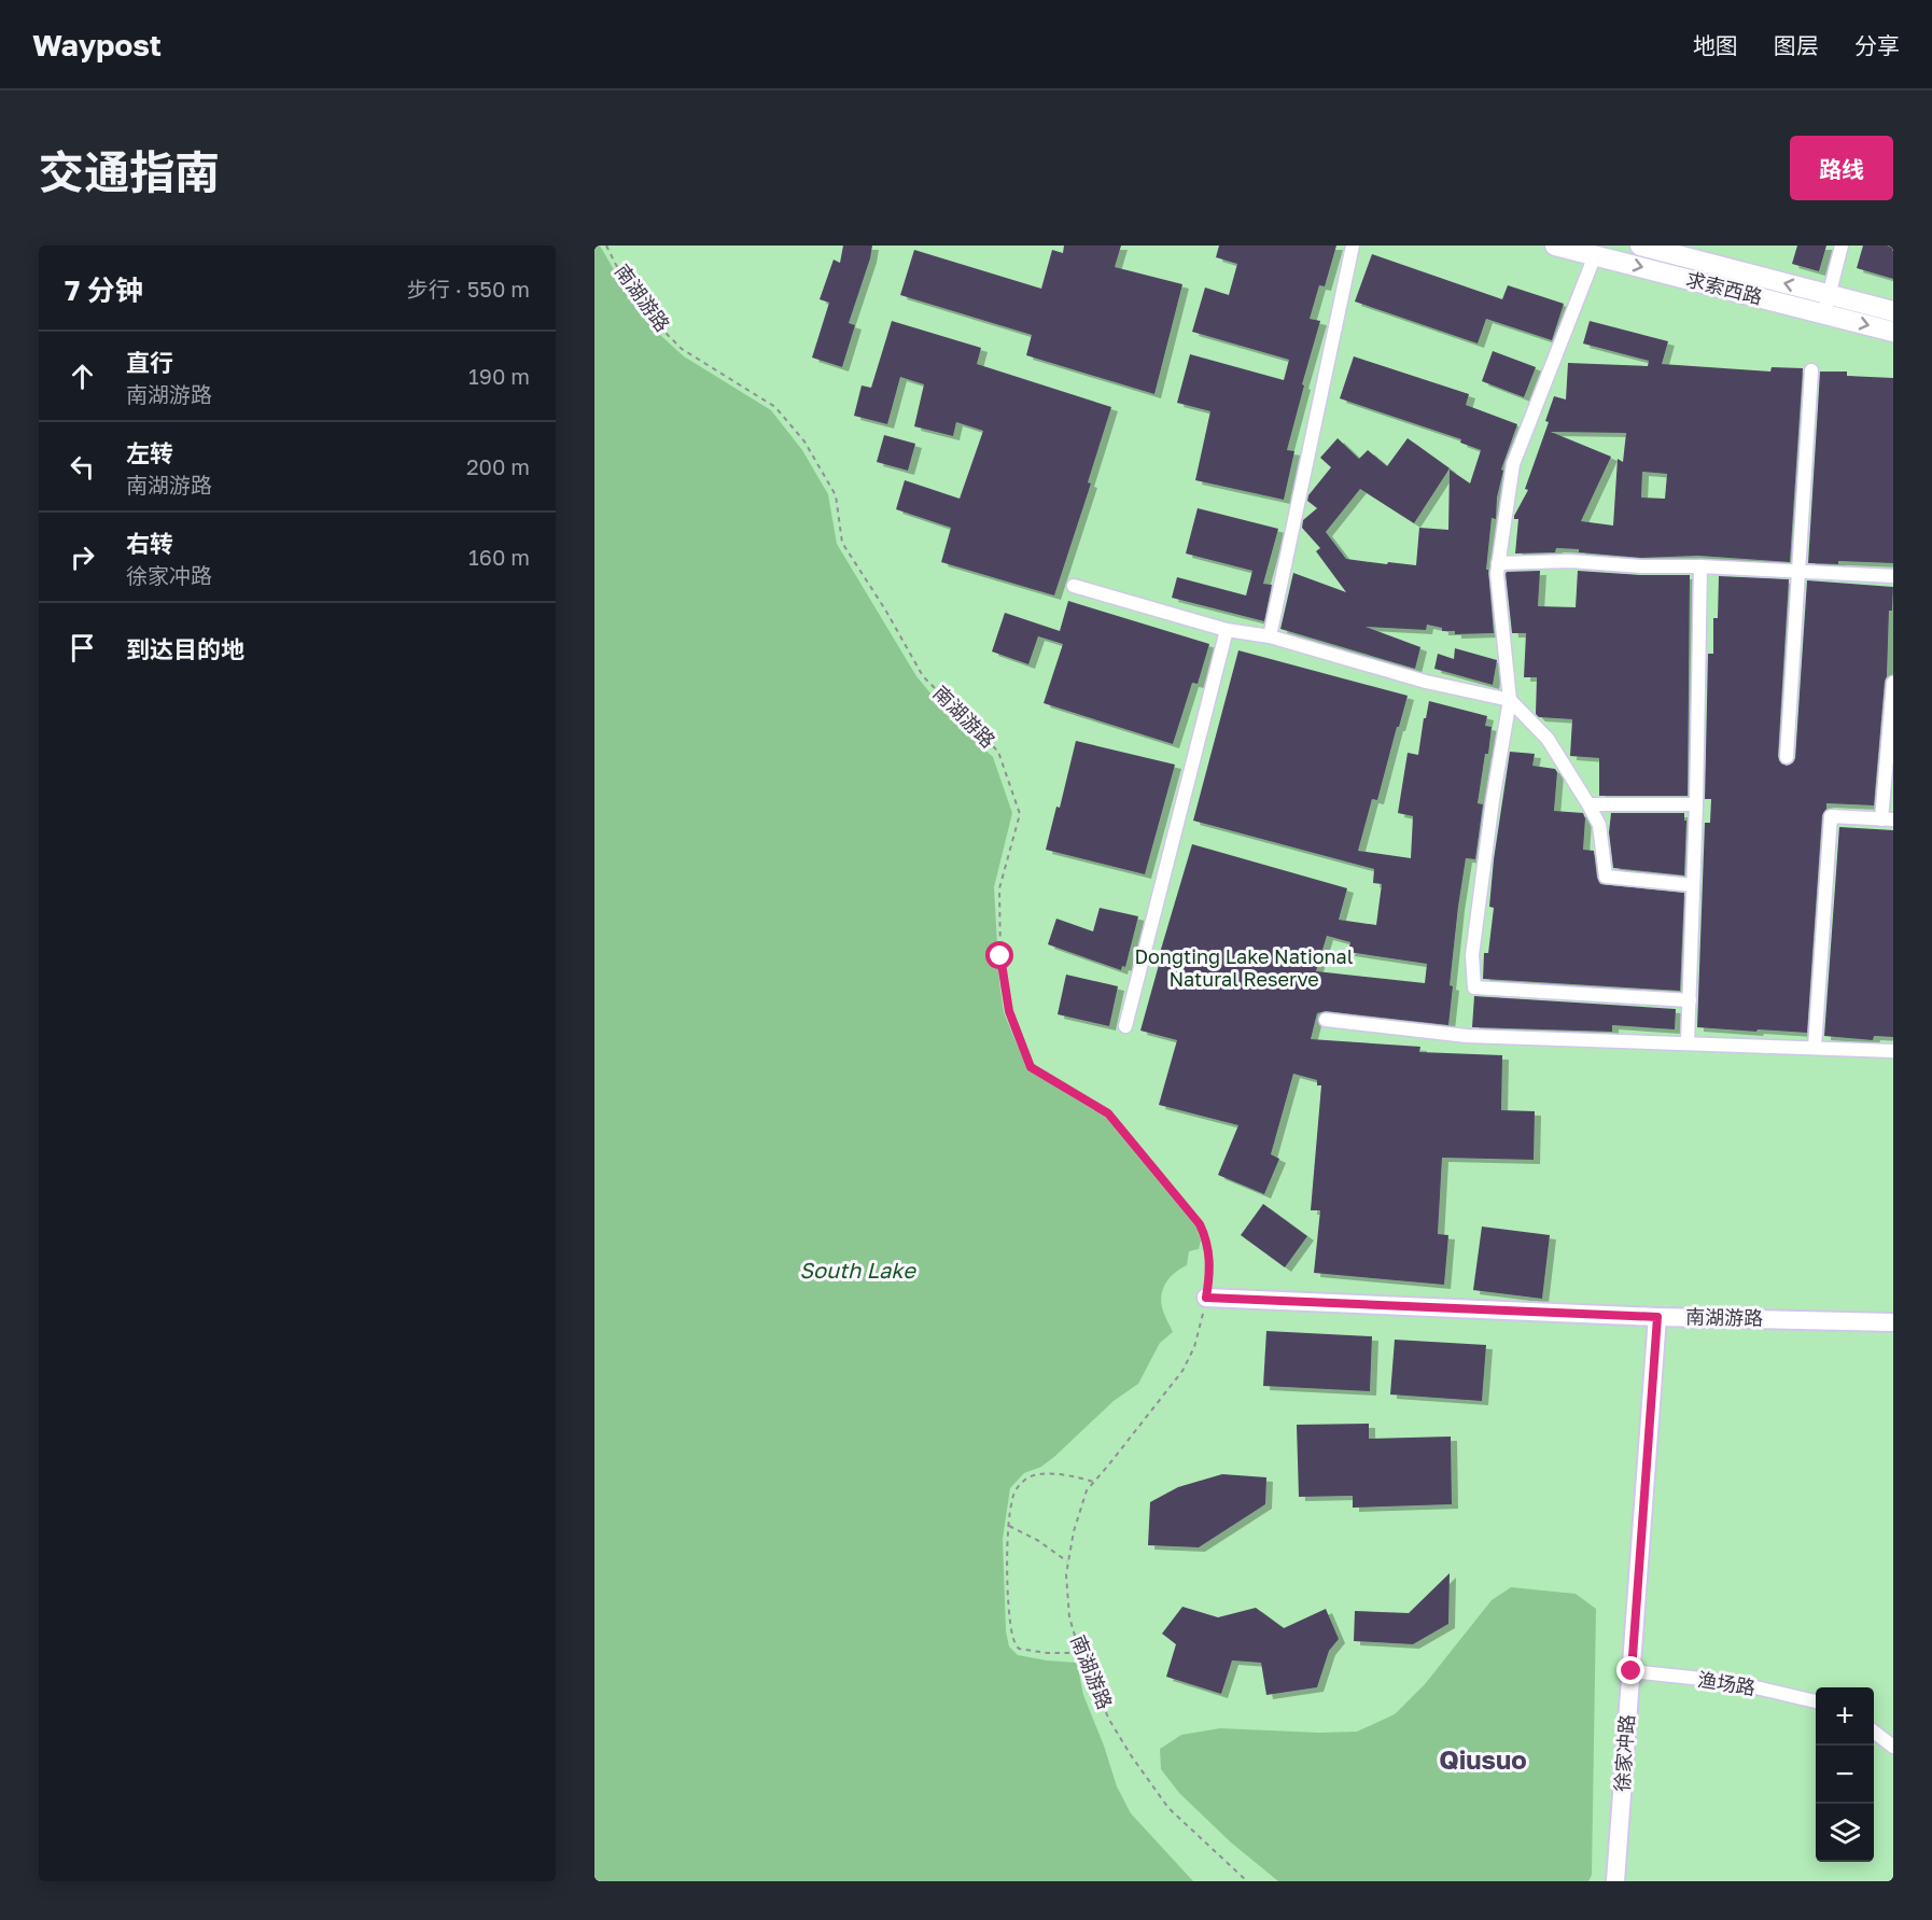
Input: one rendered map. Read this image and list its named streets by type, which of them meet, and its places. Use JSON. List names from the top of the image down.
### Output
{
  "streets": {
    "main road": ["求索西路"],
    "street": ["南湖游路", "渔场路", "徐家冲路"]
  },
  "crossings": [
    ["南湖游路", "徐家冲路"],
    ["渔场路", "徐家冲路"]
  ],
  "districts": ["Qiusuo"],
  "water": ["South Lake"],
  "parks": ["Dongting Lake National Natural Reserve"],
  "page": {
    "header": "Waypost",
    "nav": ["地图", "图层", "分享"],
    "title": "交通指南",
    "buttons": "路线",
    "heading": ["7 分钟", "步行 · 550 m"],
    "list": [
      ["直行", "南湖游路", "190 m"],
      ["左转", "南湖游路", "200 m"],
      ["右转", "徐家冲路", "160 m"],
      "到达目的地"
    ],
    "map_buttons": ["+", "−"]
  }
}
